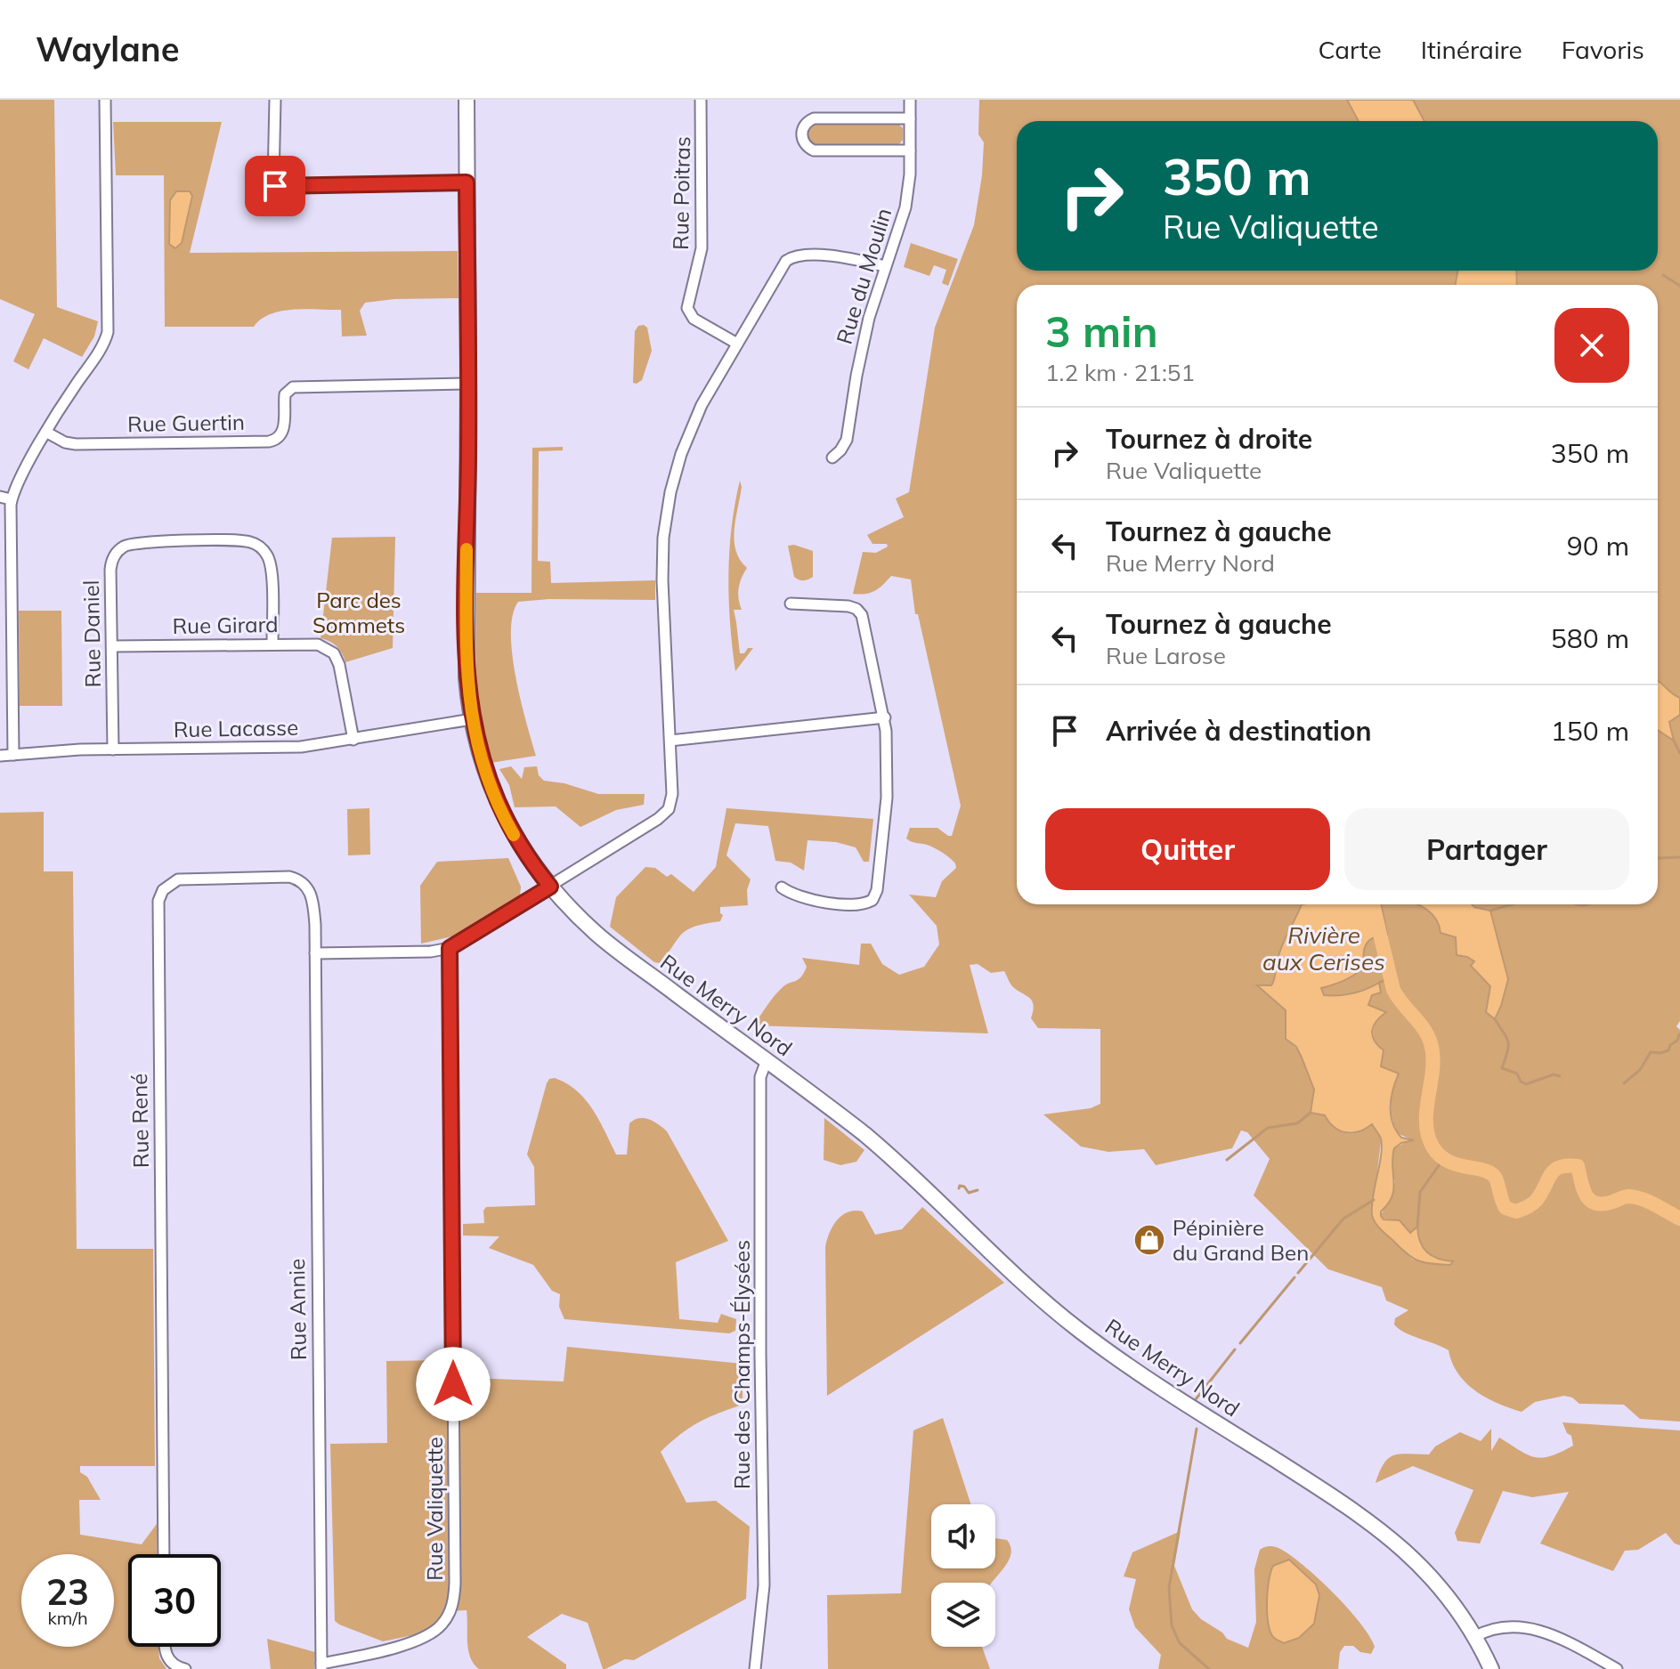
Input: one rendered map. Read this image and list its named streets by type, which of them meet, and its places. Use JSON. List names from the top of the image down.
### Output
{
  "streets": {
    "main road": ["Rue Merry Nord"],
    "street": [
      "Rue Poitras",
      "Rue du Moulin",
      "Rue Guertin",
      "Rue Girard",
      "Rue Daniel",
      "Rue Lacasse",
      "Rue René",
      "Rue Annie",
      "Rue des Champs-Élysées",
      "Rue Valiquette"
    ]
  },
  "crossings": [
    ["Rue Guertin", "Rue Merry Nord"],
    ["Rue Girard", "Rue Daniel"],
    ["Rue Girard", "Rue Lacasse"],
    ["Rue Daniel", "Rue Lacasse"],
    ["Rue Lacasse", "Rue Merry Nord"],
    ["Rue Merry Nord", "Rue des Champs-Élysées"],
    ["Rue René", "Rue Annie"],
    ["Rue Annie", "Rue Valiquette"]
  ],
  "water": ["Rivière aux Cerises"],
  "parks": ["Parc des Sommets"],
  "places": {
    "shop": ["Pépinière du Grand Ben"]
  },
  "page": {
    "header": "Waylane",
    "nav": ["Carte", "Itinéraire", "Favoris"],
    "turn": ["350 m", "Rue Valiquette"],
    "heading": ["3 min", "1.2 km · 21:51"],
    "list": [
      {
        "name": "Tournez à droite",
        "note": "Rue Valiquette",
        "value": "350 m"
      },
      {
        "name": "Tournez à gauche",
        "note": "Rue Merry Nord",
        "value": "90 m"
      },
      {
        "name": "Tournez à gauche",
        "note": "Rue Larose",
        "value": "580 m"
      },
      {
        "name": "Arrivée à destination",
        "value": "150 m"
      }
    ],
    "buttons": ["Quitter", "Partager"],
    "speed": "23 km/h",
    "limit": "30"
  }
}
